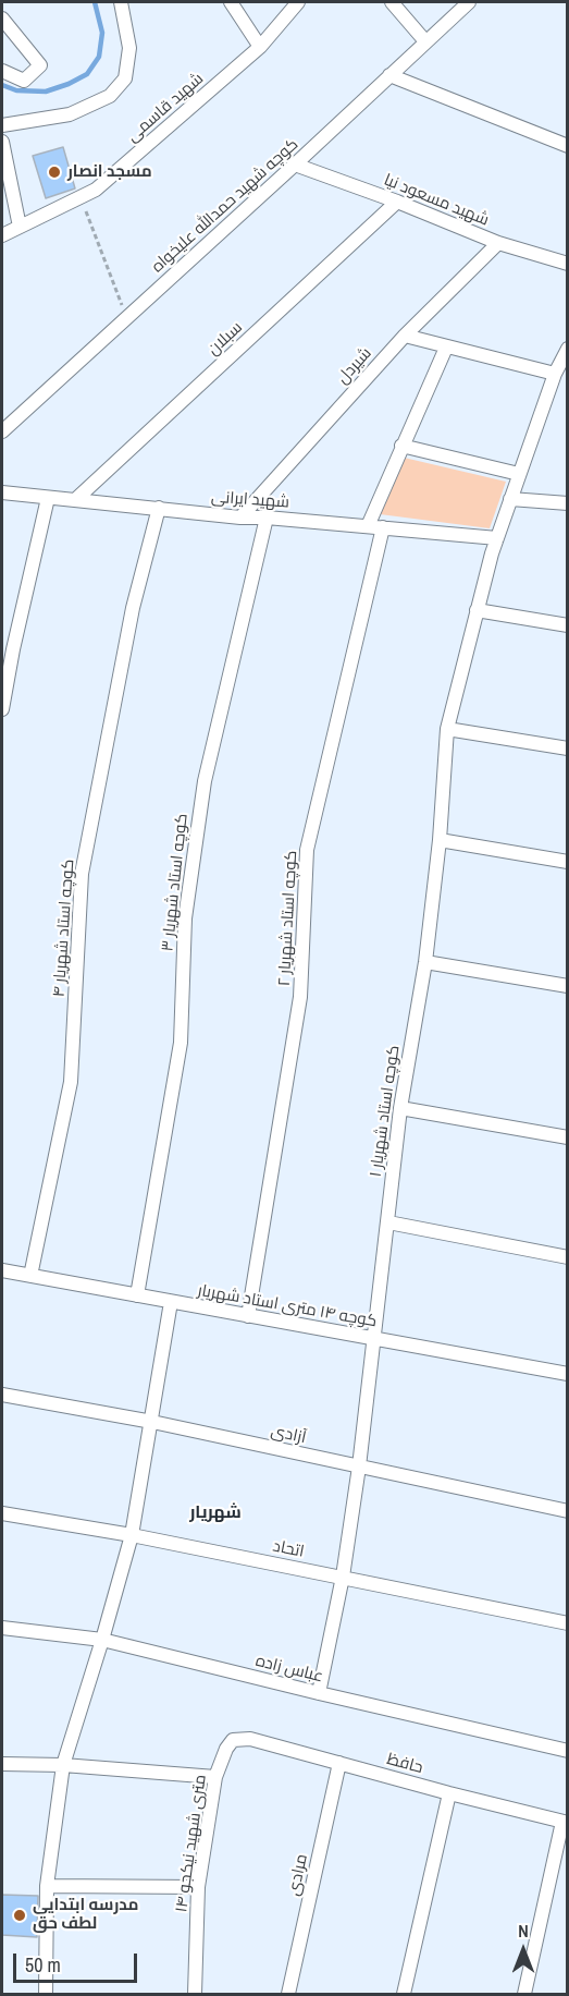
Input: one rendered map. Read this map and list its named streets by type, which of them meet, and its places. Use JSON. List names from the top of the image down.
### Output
{
  "streets": {
    "street": [
      "شهید قاسمی",
      "شهید مسعود نیا",
      "کوچه شهید حمدالله علیخواه",
      "سبلان",
      "شیردل",
      "شهید ایرانی",
      "کوچه استاد شهریار ۳",
      "کوچه استاد شهریار ۲",
      "کوچه استاد شهریار ۴",
      "کوچه استاد شهریار ۱",
      "کوچه ۱۴ متری استاد شهریار",
      "آزادی",
      "اتحاد",
      "عباس زاده",
      "حافظ",
      "۱۴ متری شهید نیکجو",
      "مرادی"
    ]
  },
  "crossings": [
    ["شهید مسعود نیا", "کوچه شهید حمدالله علیخواه"],
    ["شهید مسعود نیا", "سبلان"],
    ["شهید مسعود نیا", "شیردل"],
    ["سبلان", "شهید ایرانی"],
    ["شیردل", "شهید ایرانی"],
    ["شهید ایرانی", "کوچه استاد شهریار ۳"],
    ["شهید ایرانی", "کوچه استاد شهریار ۲"],
    ["شهید ایرانی", "کوچه استاد شهریار ۴"],
    ["شهید ایرانی", "کوچه استاد شهریار ۱"],
    ["کوچه استاد شهریار ۳", "کوچه ۱۴ متری استاد شهریار"],
    ["کوچه استاد شهریار ۲", "کوچه ۱۴ متری استاد شهریار"],
    ["کوچه استاد شهریار ۴", "کوچه ۱۴ متری استاد شهریار"],
    ["کوچه استاد شهریار ۱", "کوچه ۱۴ متری استاد شهریار"],
    ["کوچه استاد شهریار ۱", "آزادی"],
    ["کوچه استاد شهریار ۱", "اتحاد"],
    ["کوچه استاد شهریار ۱", "عباس زاده"],
    ["حافظ", "۱۴ متری شهید نیکجو"],
    ["حافظ", "مرادی"]
  ],
  "districts": ["شهریار"],
  "places": ["مسجد انصار", "مدرسه ابتدایی لطف حق"],
  "scale_bar": "50 m",
  "north": "top"
}
